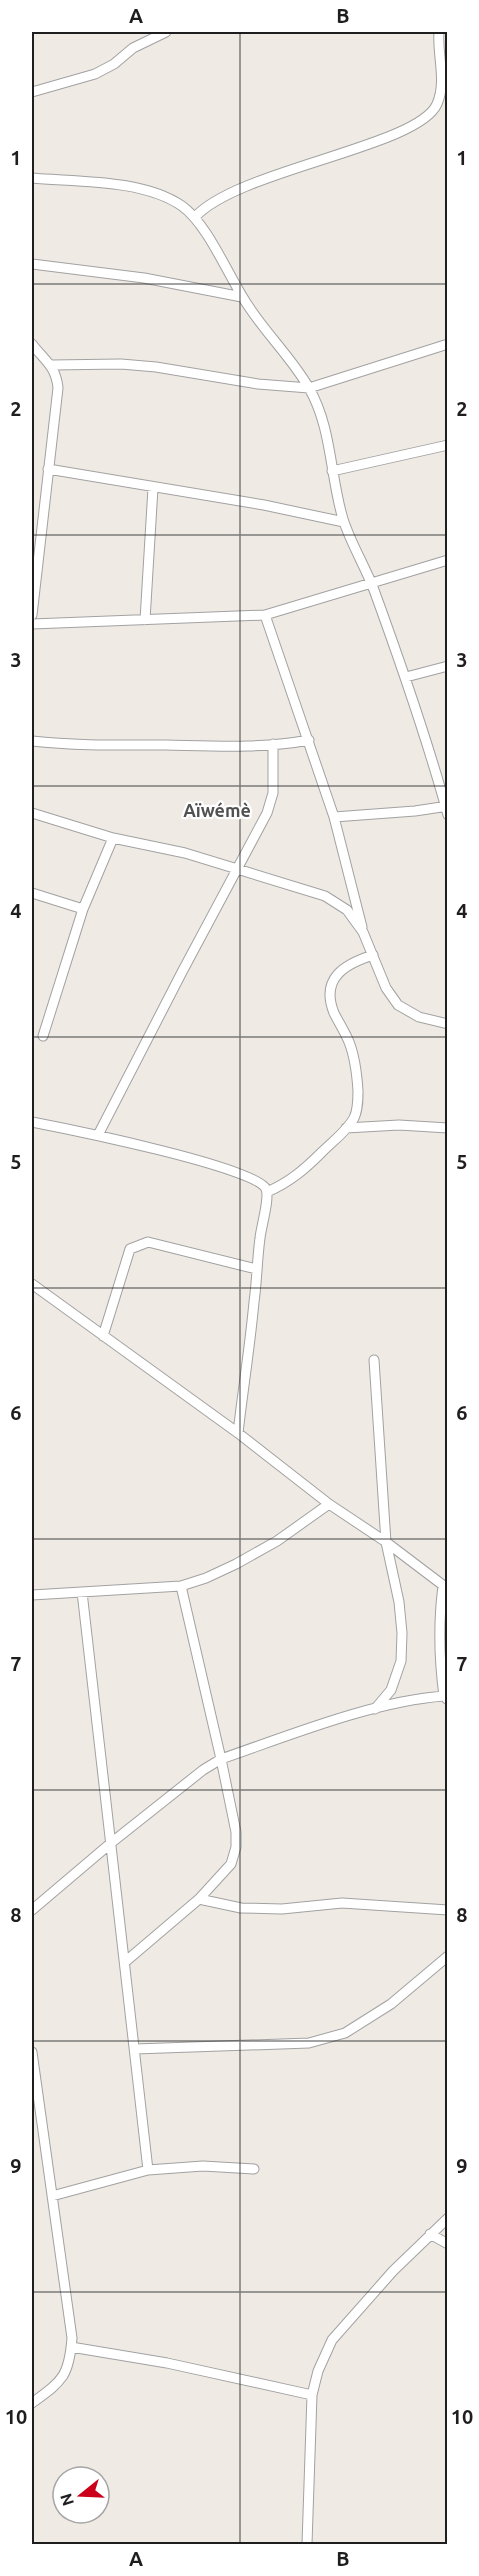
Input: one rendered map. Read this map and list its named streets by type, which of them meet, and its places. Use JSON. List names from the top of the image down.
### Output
{
  "districts": ["Aïwémè"],
  "north": "left",
  "grid": {
    "columns": ["A", "B"],
    "rows": [
      "1",
      "2",
      "3",
      "4",
      "5",
      "6",
      "7",
      "8",
      "9",
      "10"
    ]
  }
}
